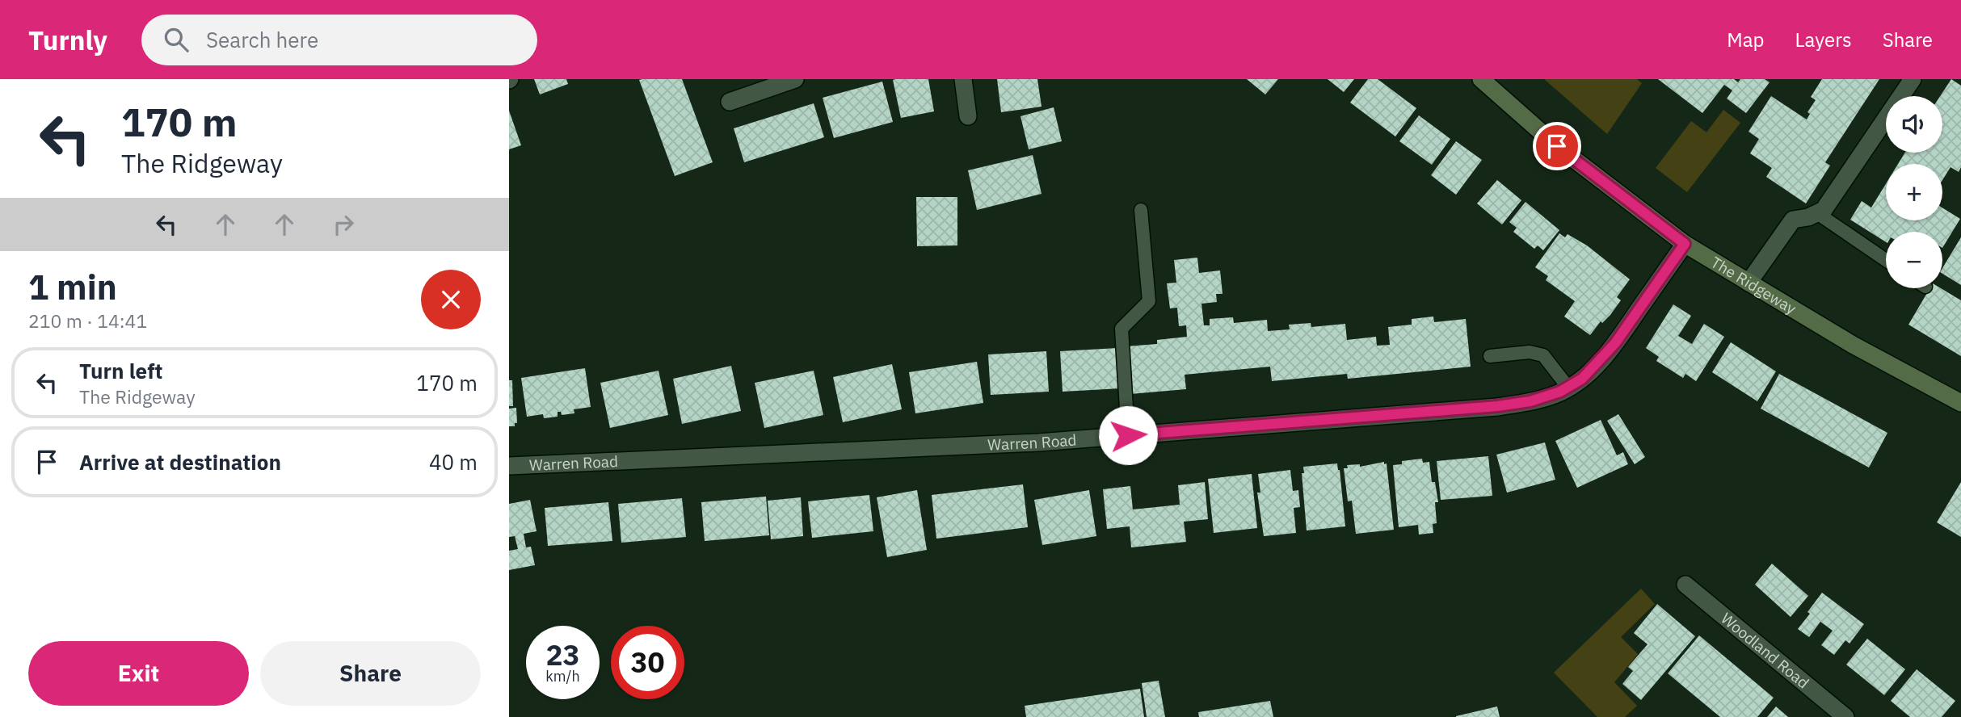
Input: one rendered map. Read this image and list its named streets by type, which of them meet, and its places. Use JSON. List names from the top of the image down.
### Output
{
  "streets": {
    "main road": ["The Ridgeway"],
    "street": ["Warren Road", "Woodland Road"]
  },
  "crossings": [
    ["The Ridgeway", "Warren Road"]
  ],
  "page": {
    "header": "Turnly",
    "search": "Search here",
    "nav": ["Map", "Layers", "Share"],
    "turn": ["170 m", "The Ridgeway"],
    "map_buttons": ["+", "−"],
    "heading": ["1 min", "210 m · 14:41"],
    "list": [
      {
        "name": "Turn left",
        "note": "The Ridgeway",
        "value": "170 m"
      },
      {
        "name": "Arrive at destination",
        "value": "40 m"
      }
    ],
    "speed": "23 km/h",
    "limit": "30",
    "buttons": ["Exit", "Share"]
  }
}
